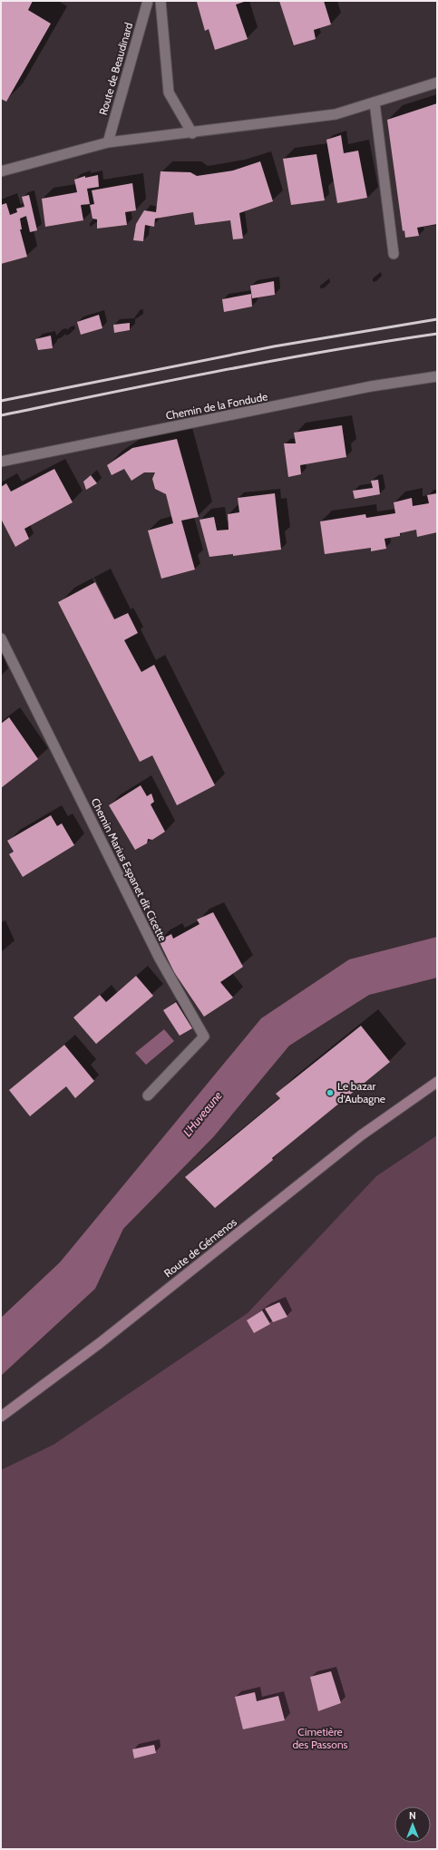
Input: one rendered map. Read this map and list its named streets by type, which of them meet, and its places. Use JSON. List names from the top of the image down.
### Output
{
  "streets": {
    "main road": ["Route de Gémenos"],
    "street": ["Route de Beaudinard", "Chemin de la Fondude", "Chemin Marius Espanet dit Cicette"]
  },
  "water": ["L'Huveaune"],
  "parks": ["Cimetière des Passons"],
  "places": ["Le bazar d'Aubagne"],
  "north": "top"
}
